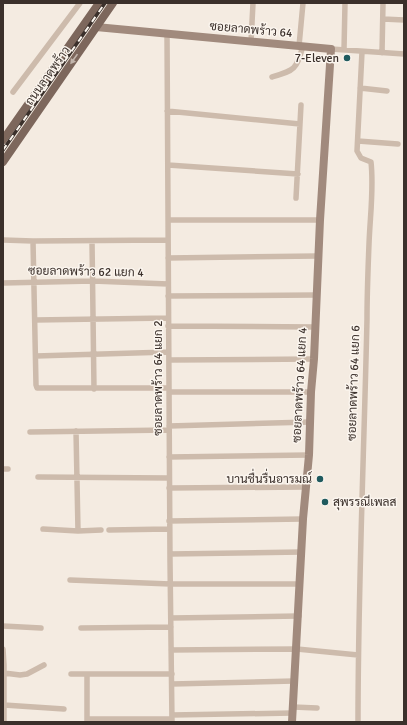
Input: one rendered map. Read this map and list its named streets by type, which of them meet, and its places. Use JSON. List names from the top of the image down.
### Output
{
  "streets": {
    "main road": ["ถนนลาดพร้าว"],
    "street": [
      "ซอยลาดพร้าว 64",
      "ซอยลาดพร้าว 62 แยก 4",
      "ซอยลาดพร้าว 64 แยก 2",
      "ซอยลาดพร้าว 64 แยก 6",
      "ซอยลาดพร้าว 64 แยก 4"
    ]
  },
  "crossings": [
    ["ซอยลาดพร้าว 64", "ถนนลาดพร้าว"],
    ["ซอยลาดพร้าว 64", "ซอยลาดพร้าว 64 แยก 2"],
    ["ซอยลาดพร้าว 64", "ซอยลาดพร้าว 64 แยก 6"],
    ["ซอยลาดพร้าว 64", "ซอยลาดพร้าว 64 แยก 4"],
    ["ซอยลาดพร้าว 62 แยก 4", "ซอยลาดพร้าว 64 แยก 2"]
  ],
  "places": ["7-Eleven", "บานชื่นรื่นอารมณ์", "สุพรรณีเพลส"]
}
